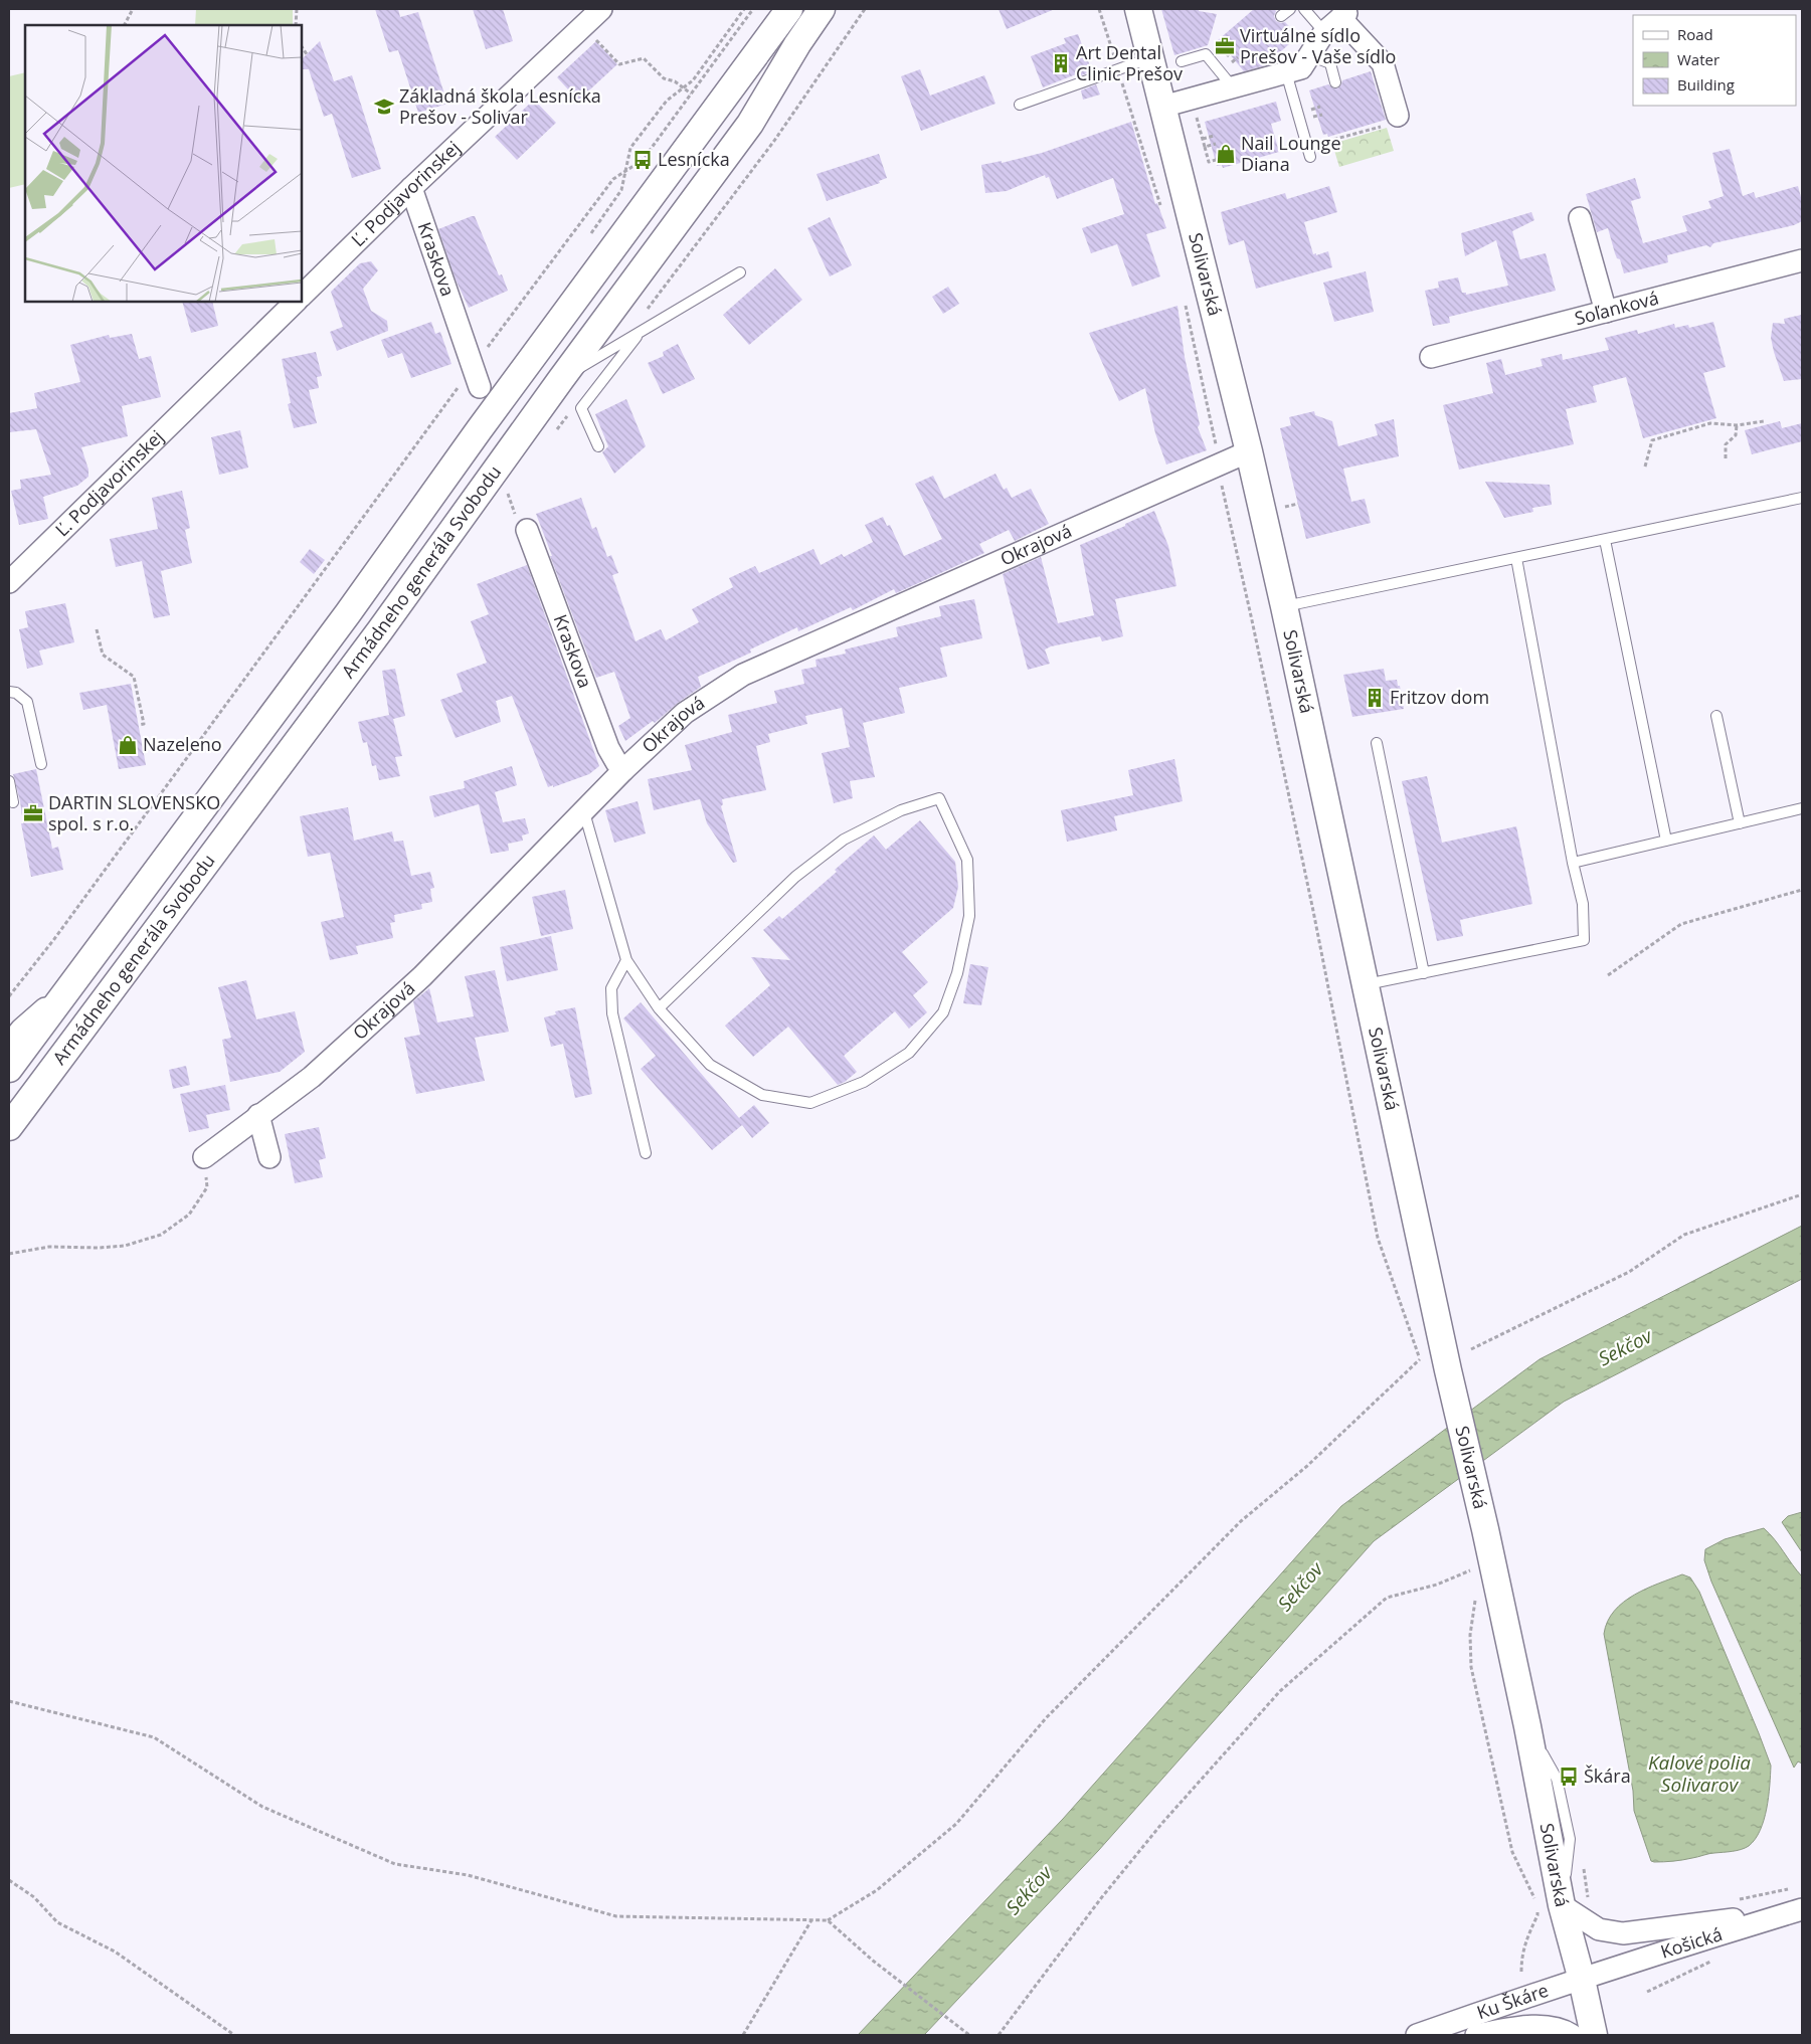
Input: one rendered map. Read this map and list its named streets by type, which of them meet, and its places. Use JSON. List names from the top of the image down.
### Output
{
  "streets": {
    "street": [
      "Ľ. Podjavorinskej",
      "Kraskova",
      "Solivarská",
      "Soľanková",
      "Okrajová",
      "Armádneho generála Svobodu",
      "Košická",
      "Ku Škáre"
    ]
  },
  "crossings": [
    ["Ľ. Podjavorinskej", "Kraskova"],
    ["Kraskova", "Okrajová"],
    ["Solivarská", "Okrajová"],
    ["Solivarská", "Košická"],
    ["Solivarská", "Ku Škáre"],
    ["Košická", "Ku Škáre"]
  ],
  "water": ["Sekčov", "Kalové polia Solivarov"],
  "places": {
    "office": ["Virtuálne sídlo Prešov - Vaše sídlo", "DARTIN SLOVENSKO spol. s r.o."],
    "building": ["Art Dental Clinic Prešov", "Fritzov dom"],
    "school or university": ["Základná škola Lesnícka Prešov - Solivar"],
    "shop": ["Nail Lounge Diana", "Nazeleno"],
    "bus stop": ["Lesnícka", "Škára"]
  },
  "legend": ["Road", "Water", "Building"]
}
